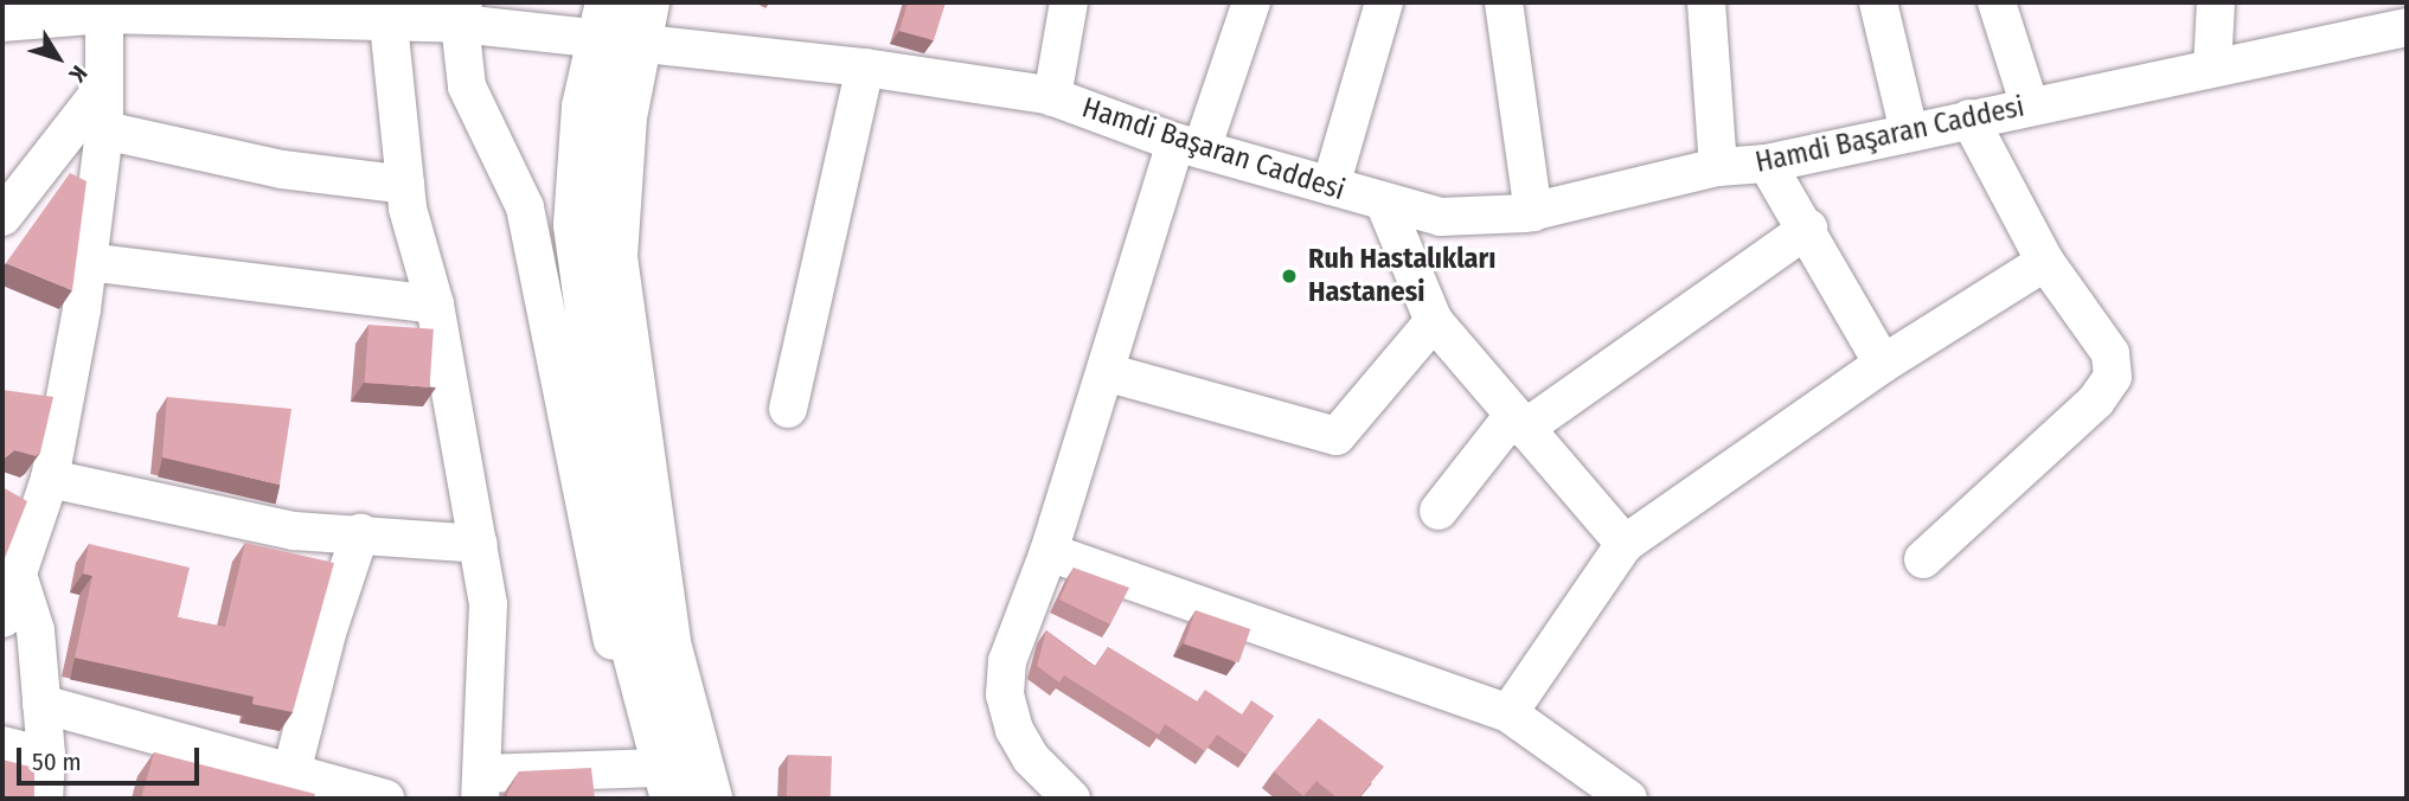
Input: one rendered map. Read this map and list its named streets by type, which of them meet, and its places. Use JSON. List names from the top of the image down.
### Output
{
  "streets": {
    "street": ["Hamdi Başaran Caddesi"]
  },
  "places": ["Ruh Hastalıkları Hastanesi"],
  "scale_bar": "50 m",
  "north": "bottom right"
}
